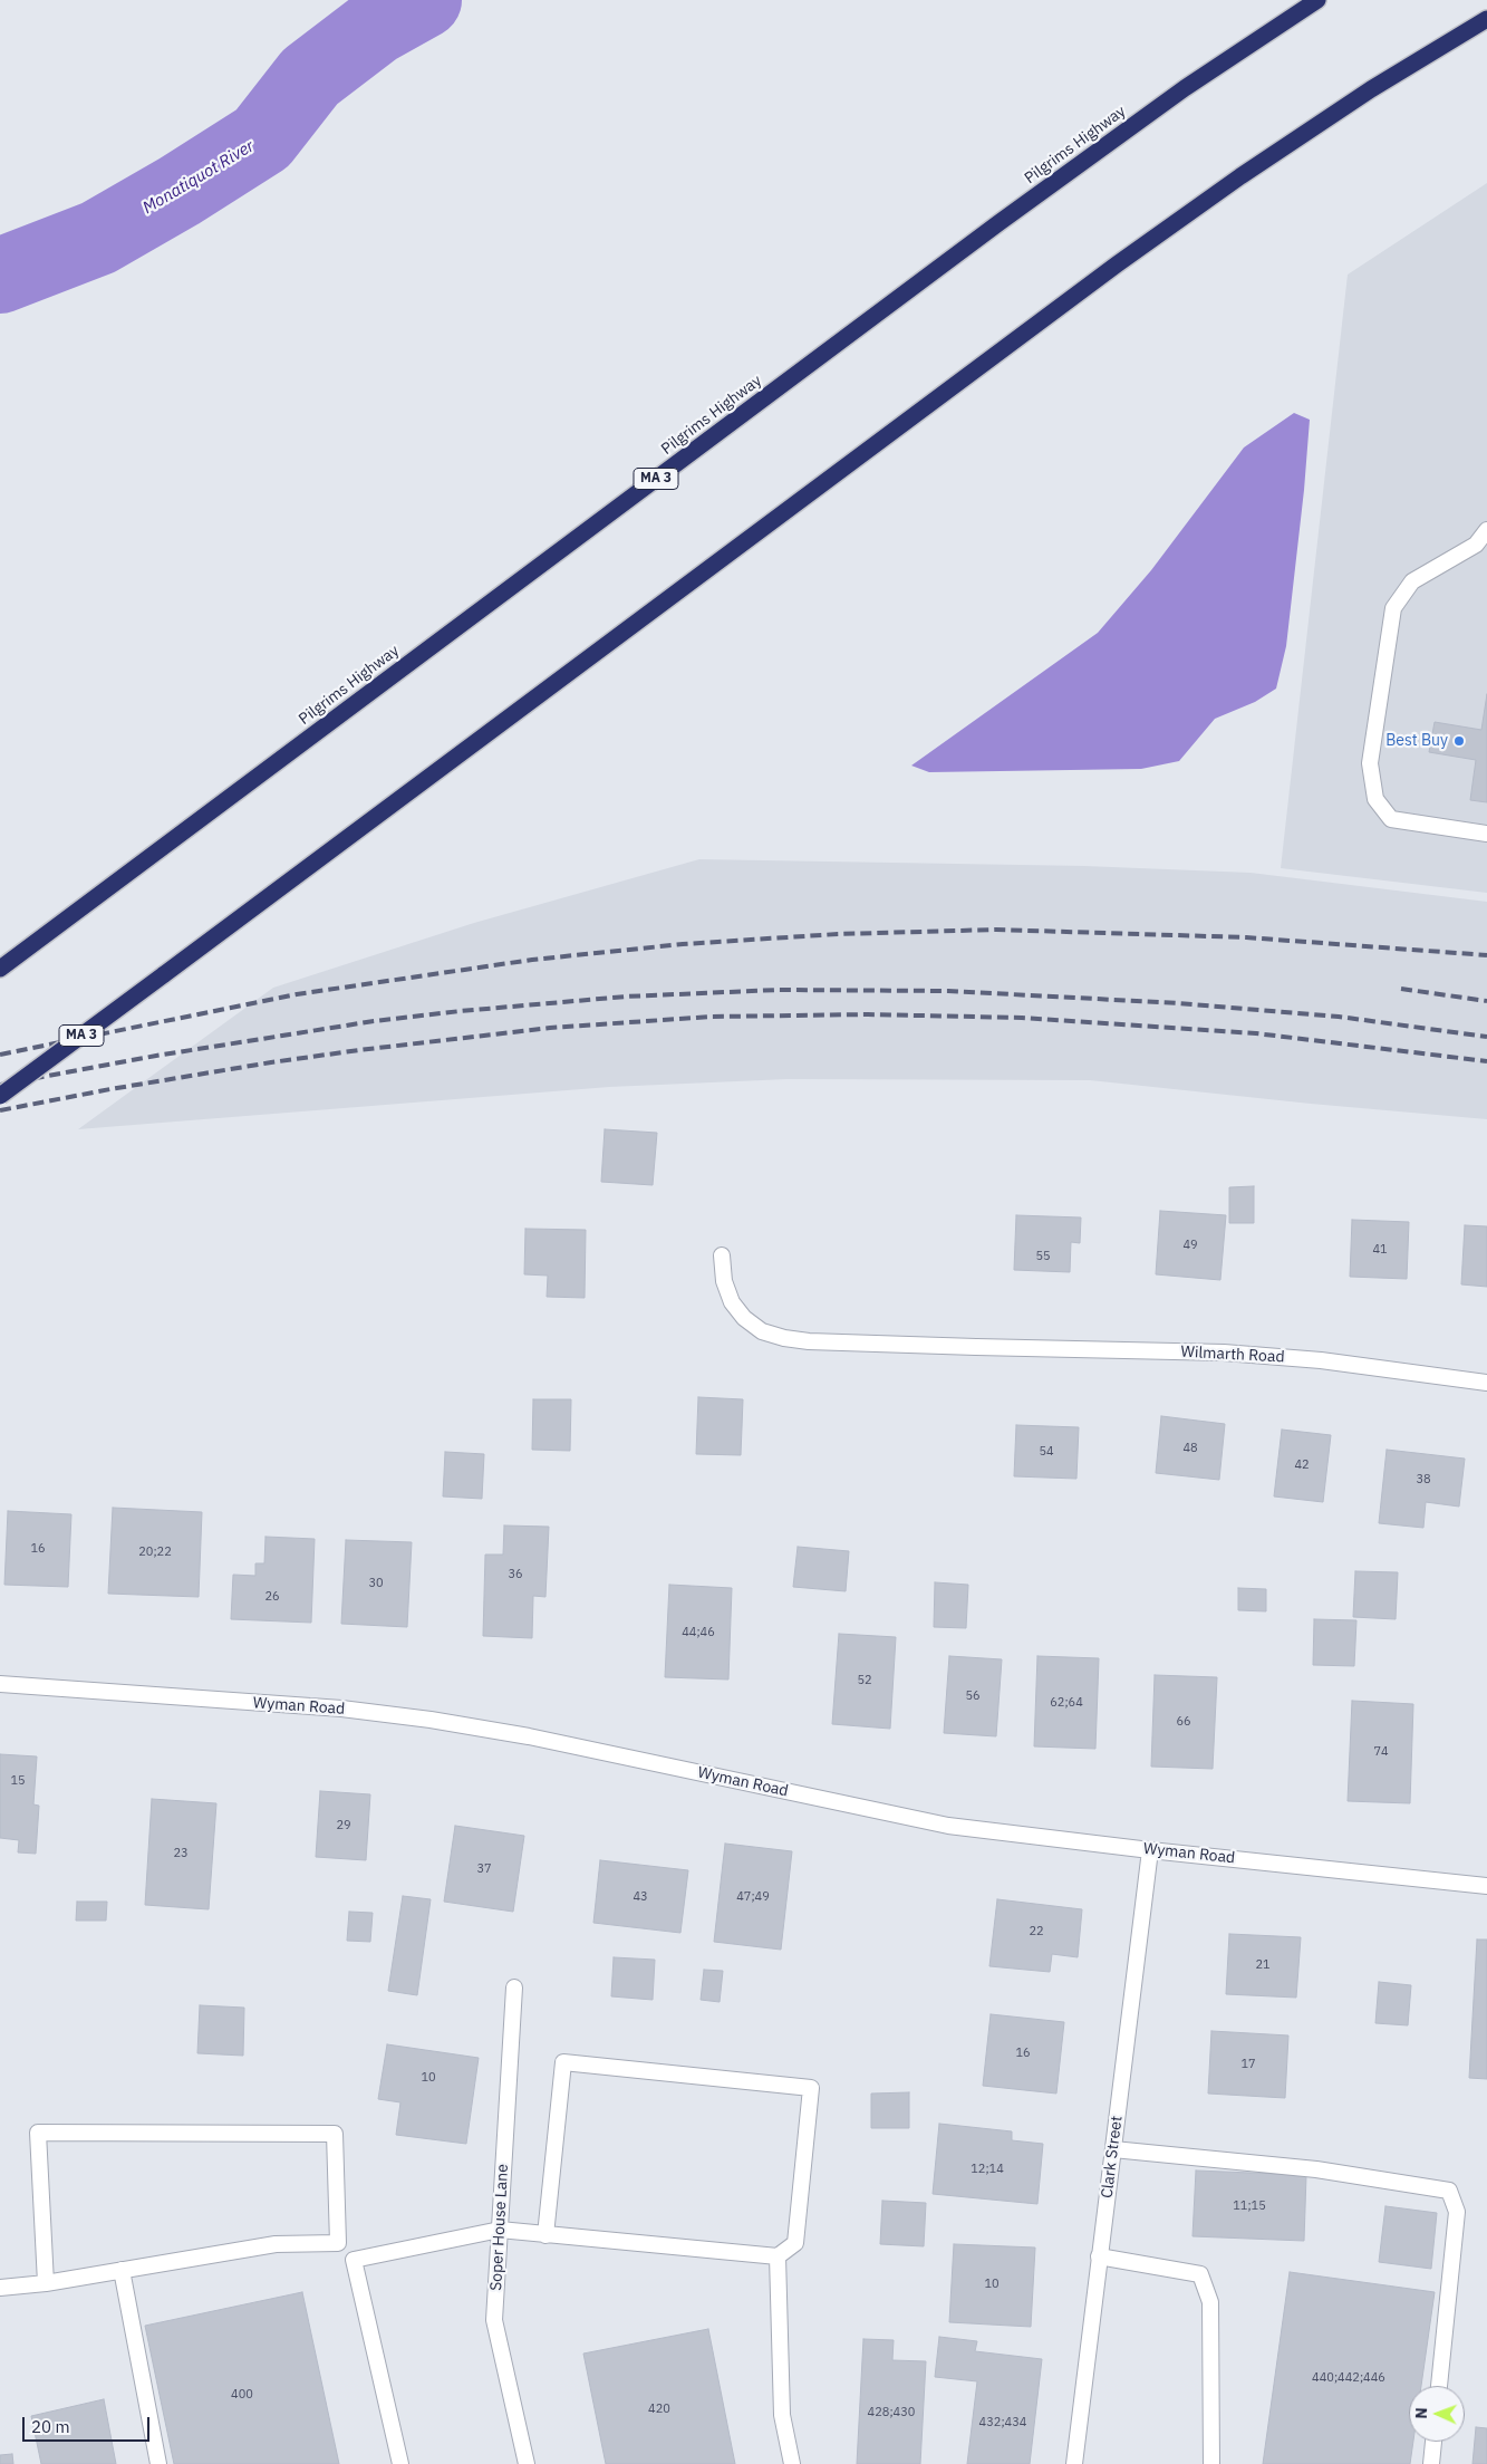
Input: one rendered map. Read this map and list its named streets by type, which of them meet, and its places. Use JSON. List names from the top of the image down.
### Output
{
  "streets": {
    "highway": ["Pilgrims Highway", "MA 3"],
    "street": [
      "Wilmarth Road",
      "Wyman Road",
      "Clark Street",
      "Soper House Lane"
    ]
  },
  "crossings": [
    ["Wyman Road", "Clark Street"]
  ],
  "water": ["Monatiquot River"],
  "places": ["Best Buy"],
  "house_numbers": [
    "49",
    "41",
    "55",
    "48",
    "54",
    "42",
    "38",
    "16",
    "20;22",
    "36",
    "30",
    "26",
    "44;46",
    "52",
    "56",
    "62;64",
    "66",
    "74",
    "15",
    "29",
    "23",
    "37",
    "43",
    "47;49",
    "22",
    "21",
    "16",
    "17",
    "10",
    "12;14",
    "11;15",
    "10",
    "440;442;446",
    "400",
    "420",
    "428;430",
    "432;434"
  ],
  "scale_bar": "20 m",
  "north": "left"
}
